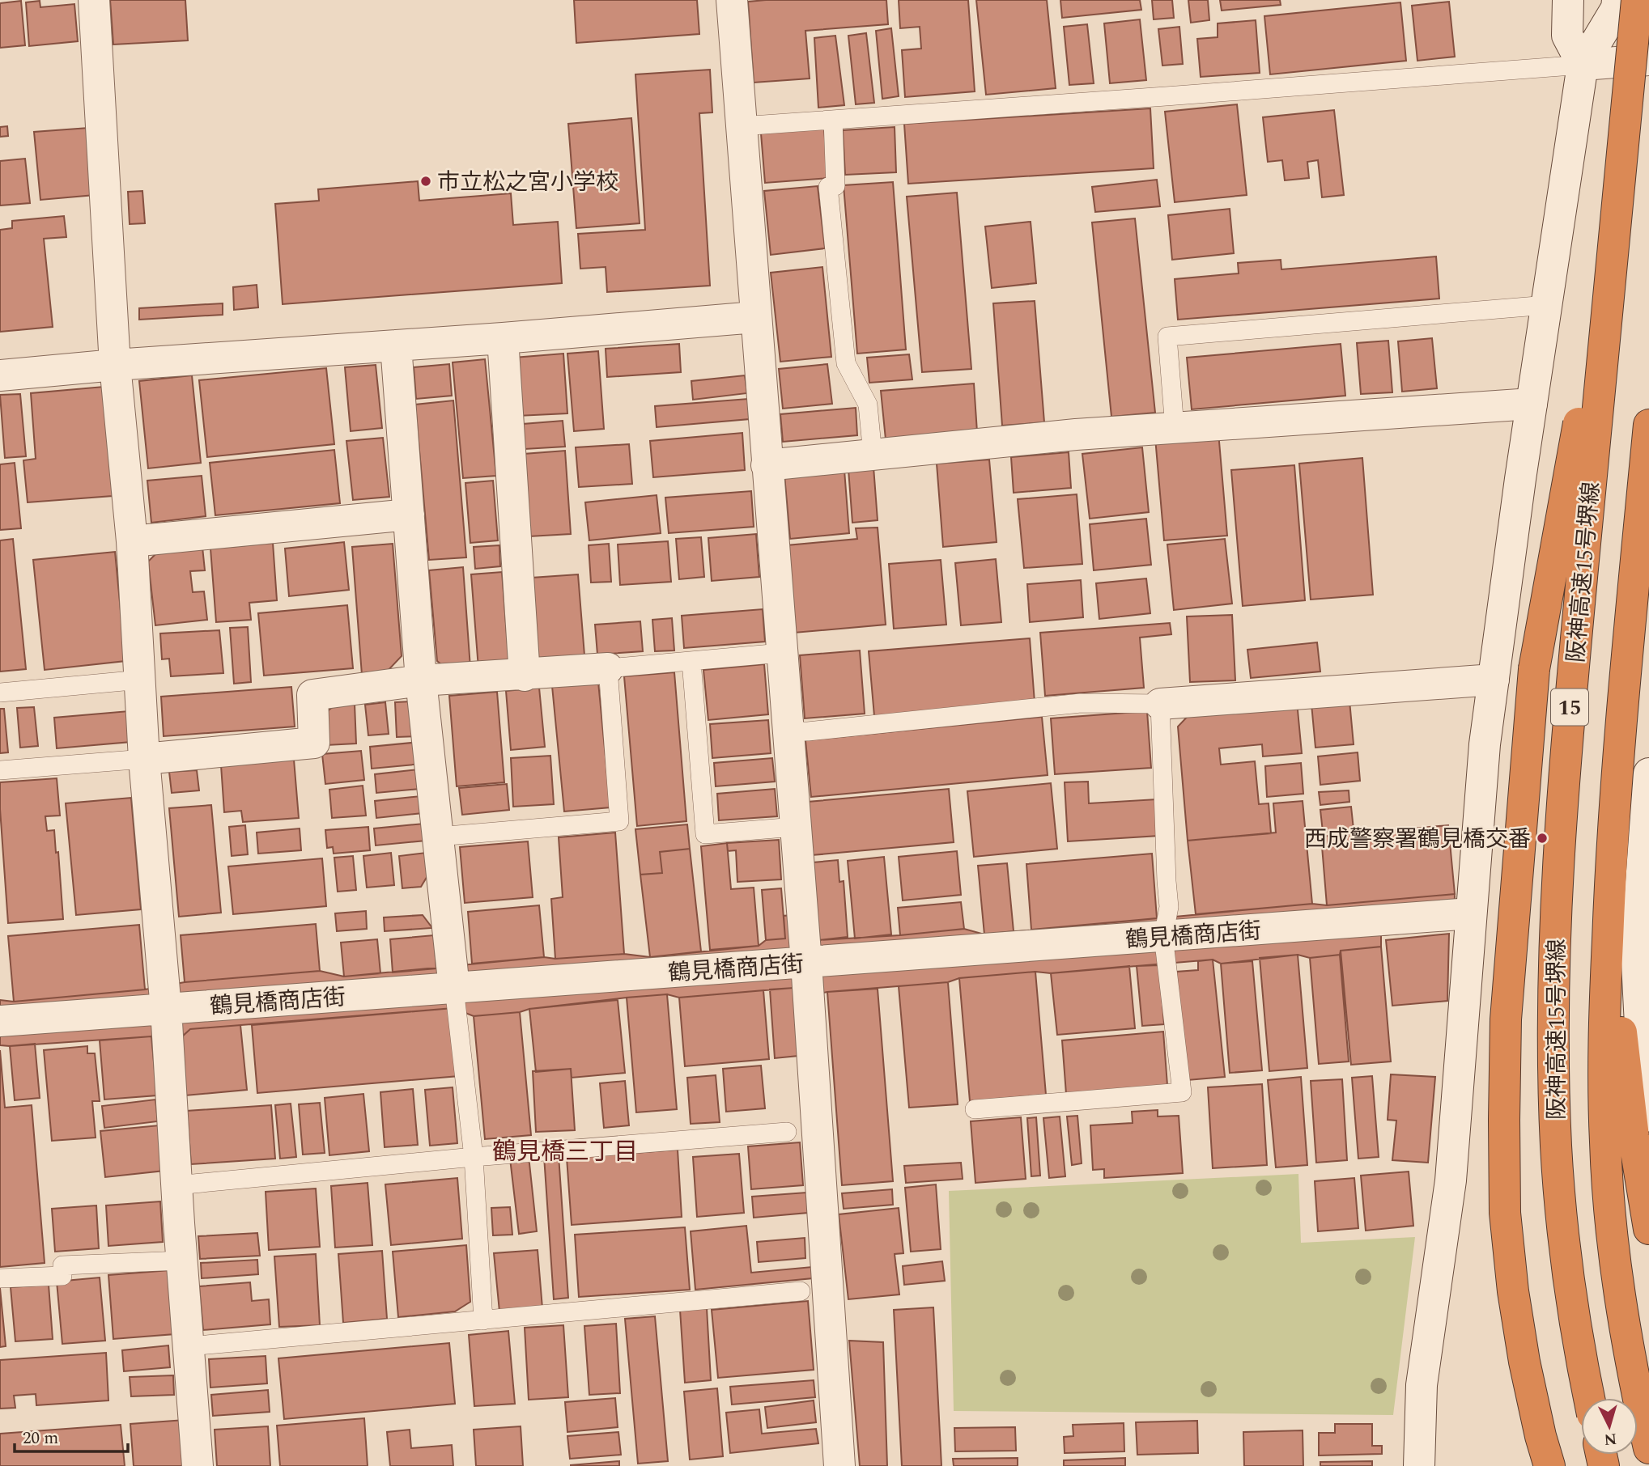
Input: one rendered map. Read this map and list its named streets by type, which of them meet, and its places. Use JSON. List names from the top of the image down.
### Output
{
  "streets": {
    "highway": ["阪神高速15号堺線", "15"],
    "street": ["鶴見橋商店街"]
  },
  "districts": ["鶴見橋三丁目"],
  "places": ["市立松之宮小学校", "西成警察署鶴見橋交番"],
  "scale_bar": "20 m",
  "north": "bottom"
}
